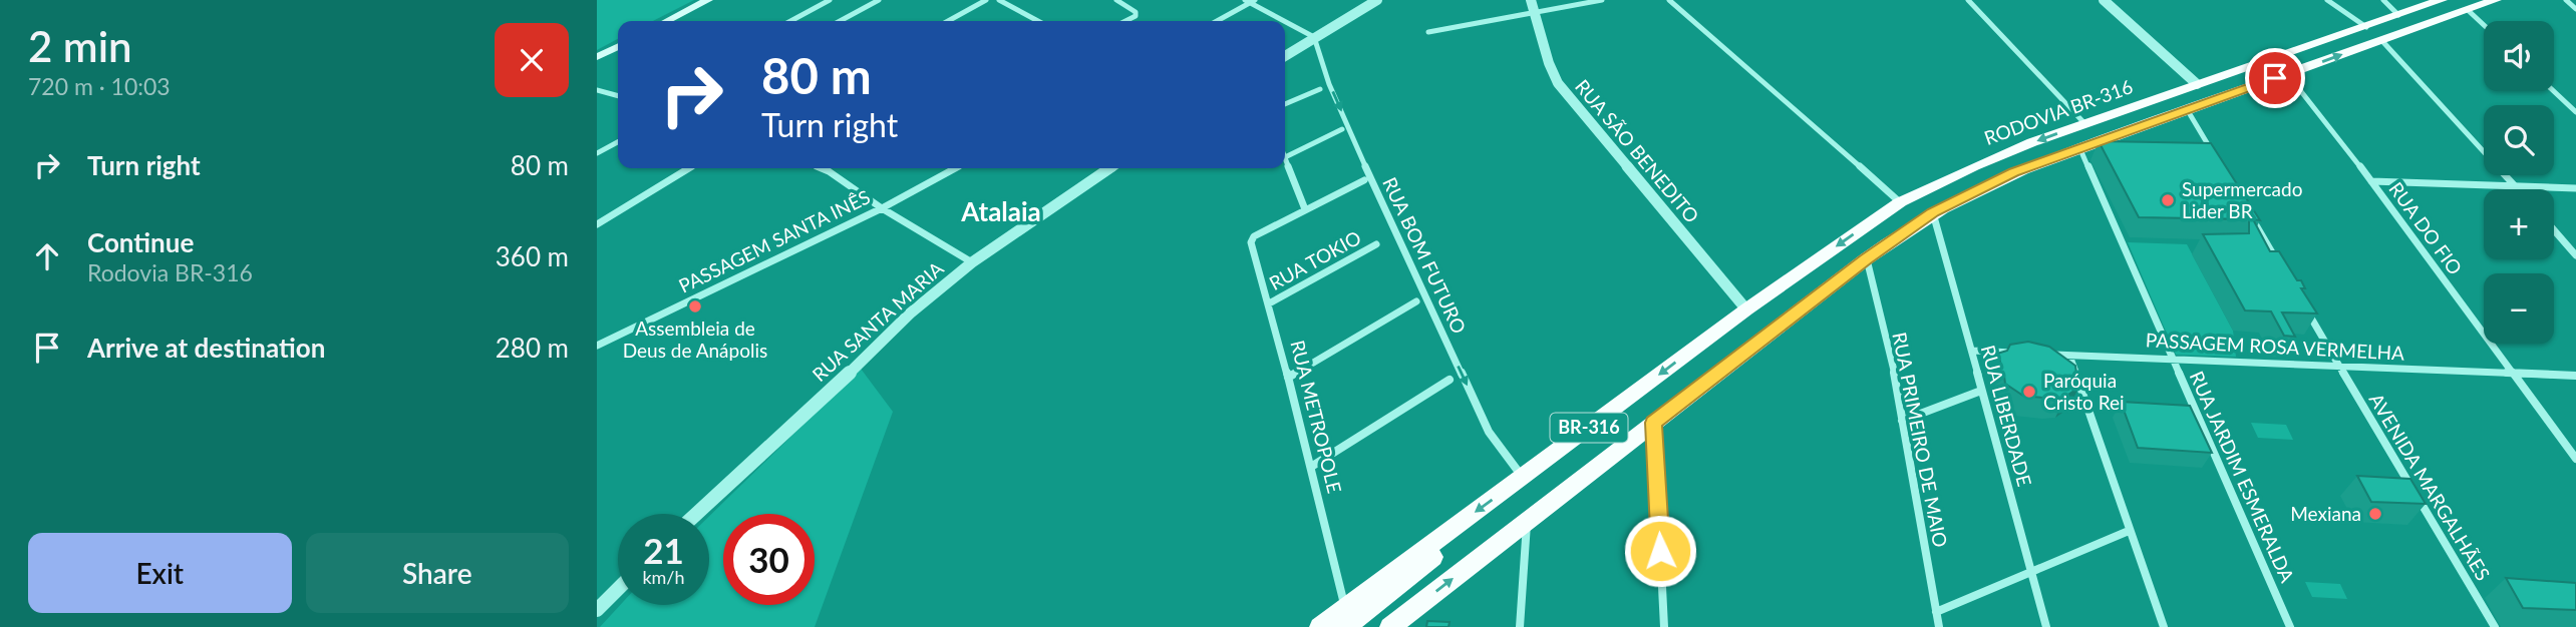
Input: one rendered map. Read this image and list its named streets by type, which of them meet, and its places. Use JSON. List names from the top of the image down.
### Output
{
  "streets": {
    "highway": ["RODOVIA BR-316", "BR-316"],
    "street": [
      "RUA SÃO BENEDITO",
      "RUA DO FIO",
      "PASSAGEM SANTA INÊS",
      "RUA BOM FUTURO",
      "RUA TOKIO",
      "RUA SANTA MARIA",
      "PASSAGEM ROSA VERMELHA",
      "RUA LIBERDADE",
      "RUA METROPOLE",
      "RUA PRIMEIRO DE MAIO",
      "RUA JARDIM ESMERALDA",
      "AVENIDA MARGALHÃES"
    ]
  },
  "crossings": [
    ["RODOVIA BR-316", "RUA SÃO BENEDITO"],
    ["RODOVIA BR-316", "RUA DO FIO"],
    ["RODOVIA BR-316", "RUA BOM FUTURO"],
    ["RODOVIA BR-316", "RUA LIBERDADE"],
    ["RODOVIA BR-316", "BR-316"],
    ["RODOVIA BR-316", "RUA JARDIM ESMERALDA"],
    ["RUA DO FIO", "PASSAGEM ROSA VERMELHA"],
    ["RUA BOM FUTURO", "BR-316"],
    ["RUA TOKIO", "RUA METROPOLE"],
    ["PASSAGEM ROSA VERMELHA", "RUA JARDIM ESMERALDA"],
    ["PASSAGEM ROSA VERMELHA", "AVENIDA MARGALHÃES"],
    ["RUA LIBERDADE", "BR-316"],
    ["RUA METROPOLE", "BR-316"],
    ["BR-316", "RUA PRIMEIRO DE MAIO"]
  ],
  "one_way": ["RUA BOM FUTURO"],
  "districts": ["Atalaia"],
  "places": [
    "Supermercado Lider BR",
    "Assembleia de Deus de Anápolis",
    "Paróquia Cristo Rei",
    "Mexiana"
  ],
  "page": {
    "heading": ["2 min", "720 m · 10:03"],
    "map_buttons": ["+", "−"],
    "turn": ["80 m", "Turn right"],
    "list": [
      {
        "name": "Turn right",
        "value": "80 m"
      },
      {
        "name": "Continue",
        "note": "Rodovia BR-316",
        "value": "360 m"
      },
      {
        "name": "Arrive at destination",
        "value": "280 m"
      }
    ],
    "speed": "21 km/h",
    "limit": "30",
    "buttons": ["Exit", "Share"]
  }
}
